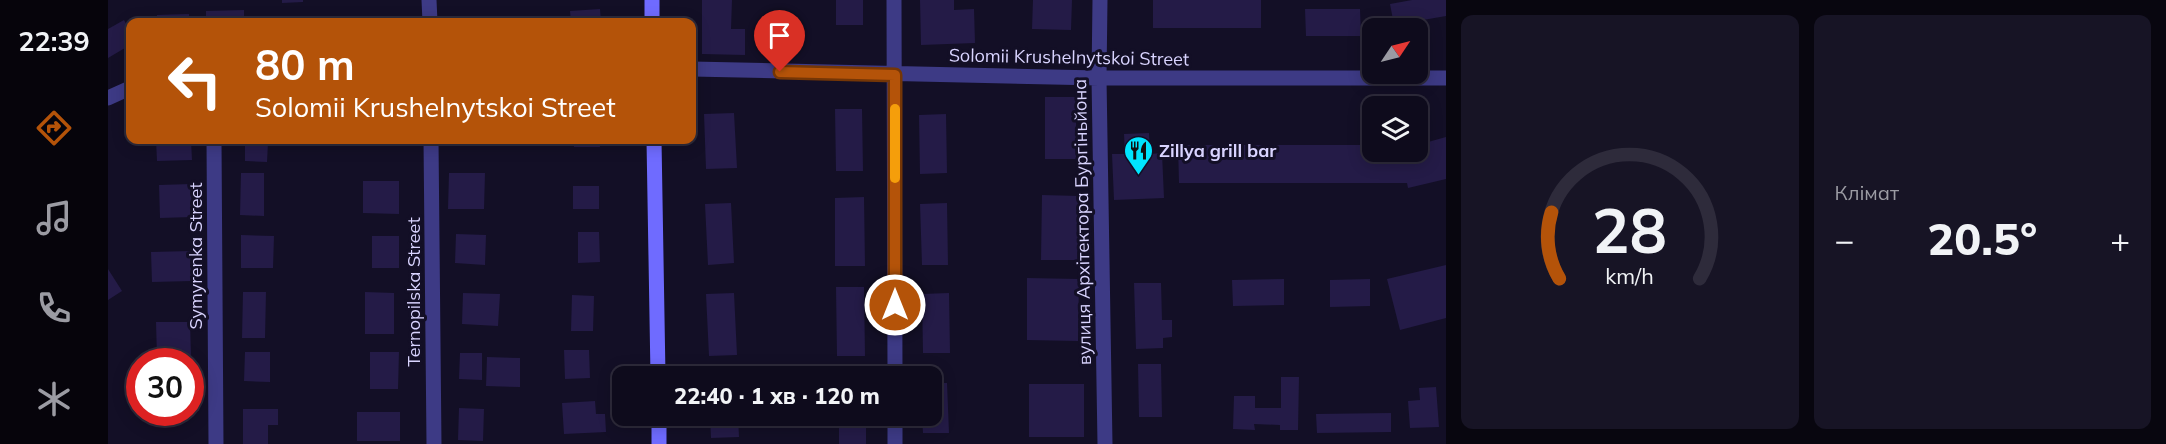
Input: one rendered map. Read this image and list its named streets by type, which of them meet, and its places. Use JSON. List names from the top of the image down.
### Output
{
  "streets": {
    "street": [
      "Solomii Krushelnytskoi Street",
      "вулиця Архітектора Бургіньйона",
      "Symyrenka Street",
      "Ternopilska Street"
    ]
  },
  "crossings": [
    ["Solomii Krushelnytskoi Street", "вулиця Архітектора Бургіньйона"]
  ],
  "places": {
    "restaurant": ["Zillya grill bar"]
  },
  "north": "top right",
  "page": {
    "tabs": "22:39",
    "tile": "Клімат",
    "turn": ["80 m", "Solomii Krushelnytskoi Street"],
    "heat": ["−", "20.5°", "+"],
    "limit": "30",
    "trip": "22:40 · 1 хв · 120 m",
    "gauge": ["28", "km/h"]
  }
}
